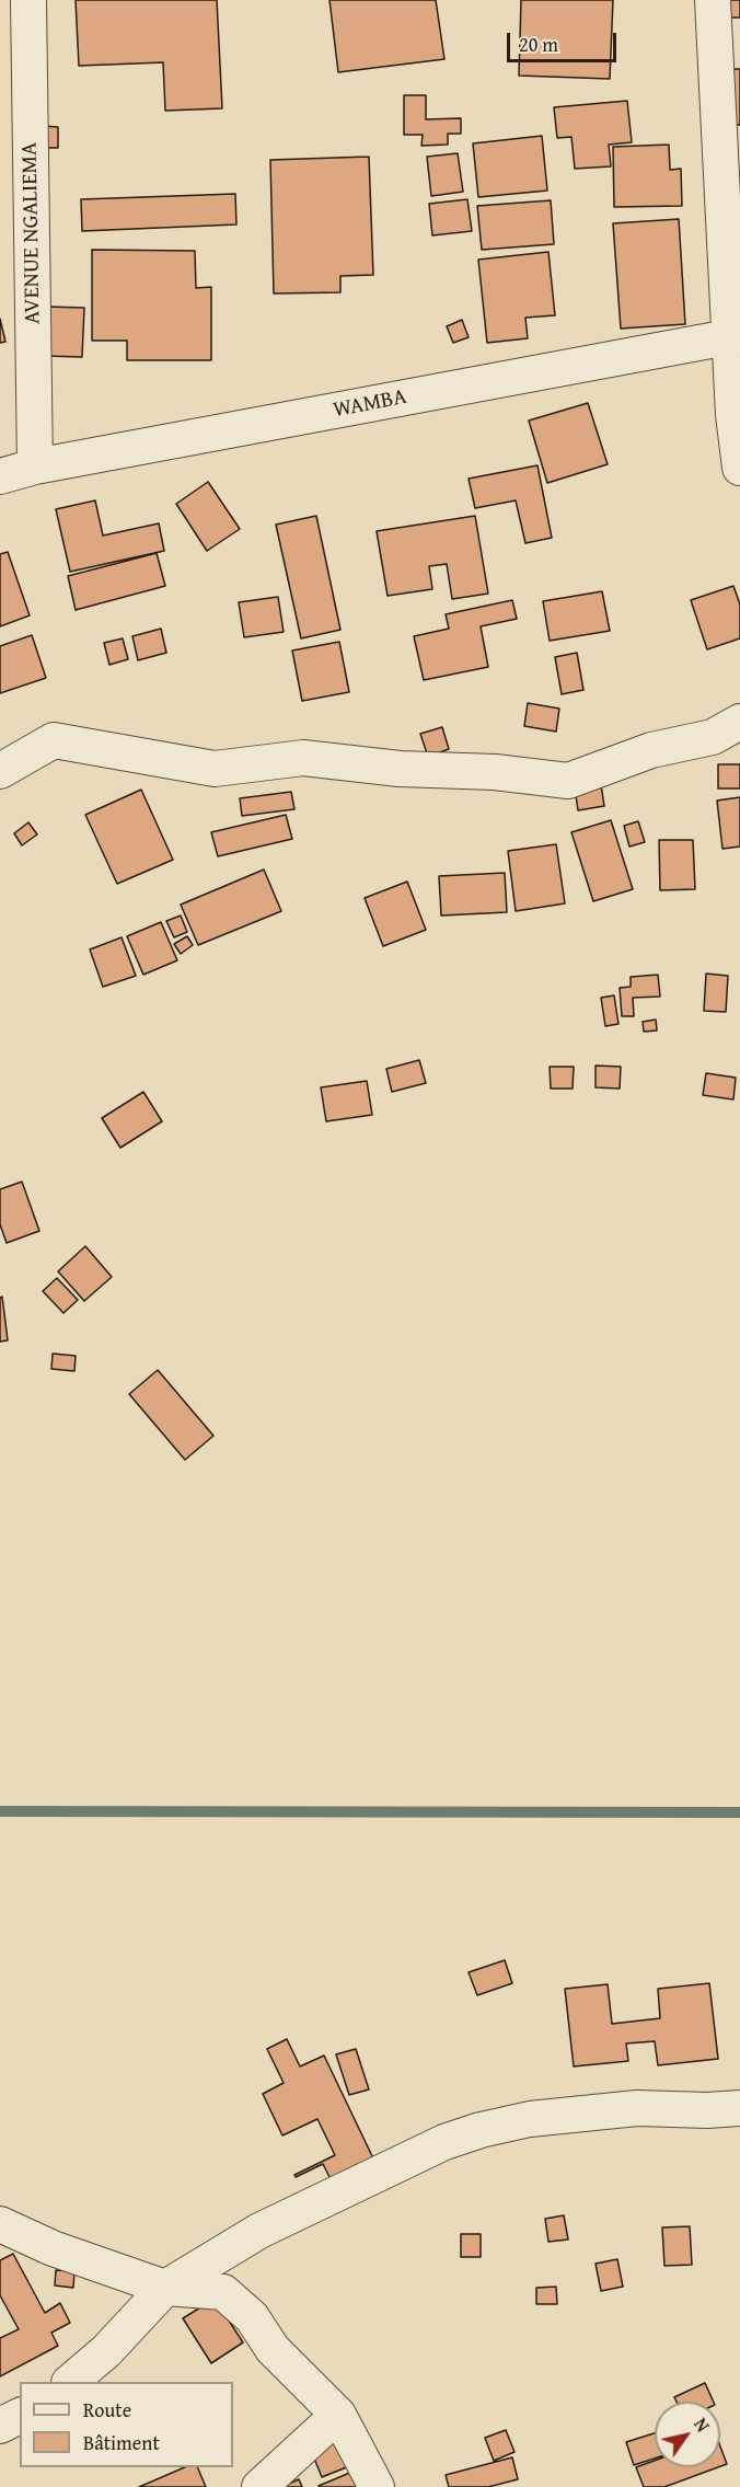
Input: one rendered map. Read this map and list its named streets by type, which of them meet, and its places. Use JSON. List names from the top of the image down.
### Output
{
  "streets": {
    "street": ["AVENUE NGALIEMA", "WAMBA"]
  },
  "crossings": [
    ["AVENUE NGALIEMA", "WAMBA"]
  ],
  "legend": ["Route", "Bâtiment"],
  "scale_bar": "20 m",
  "north": "top right"
}
